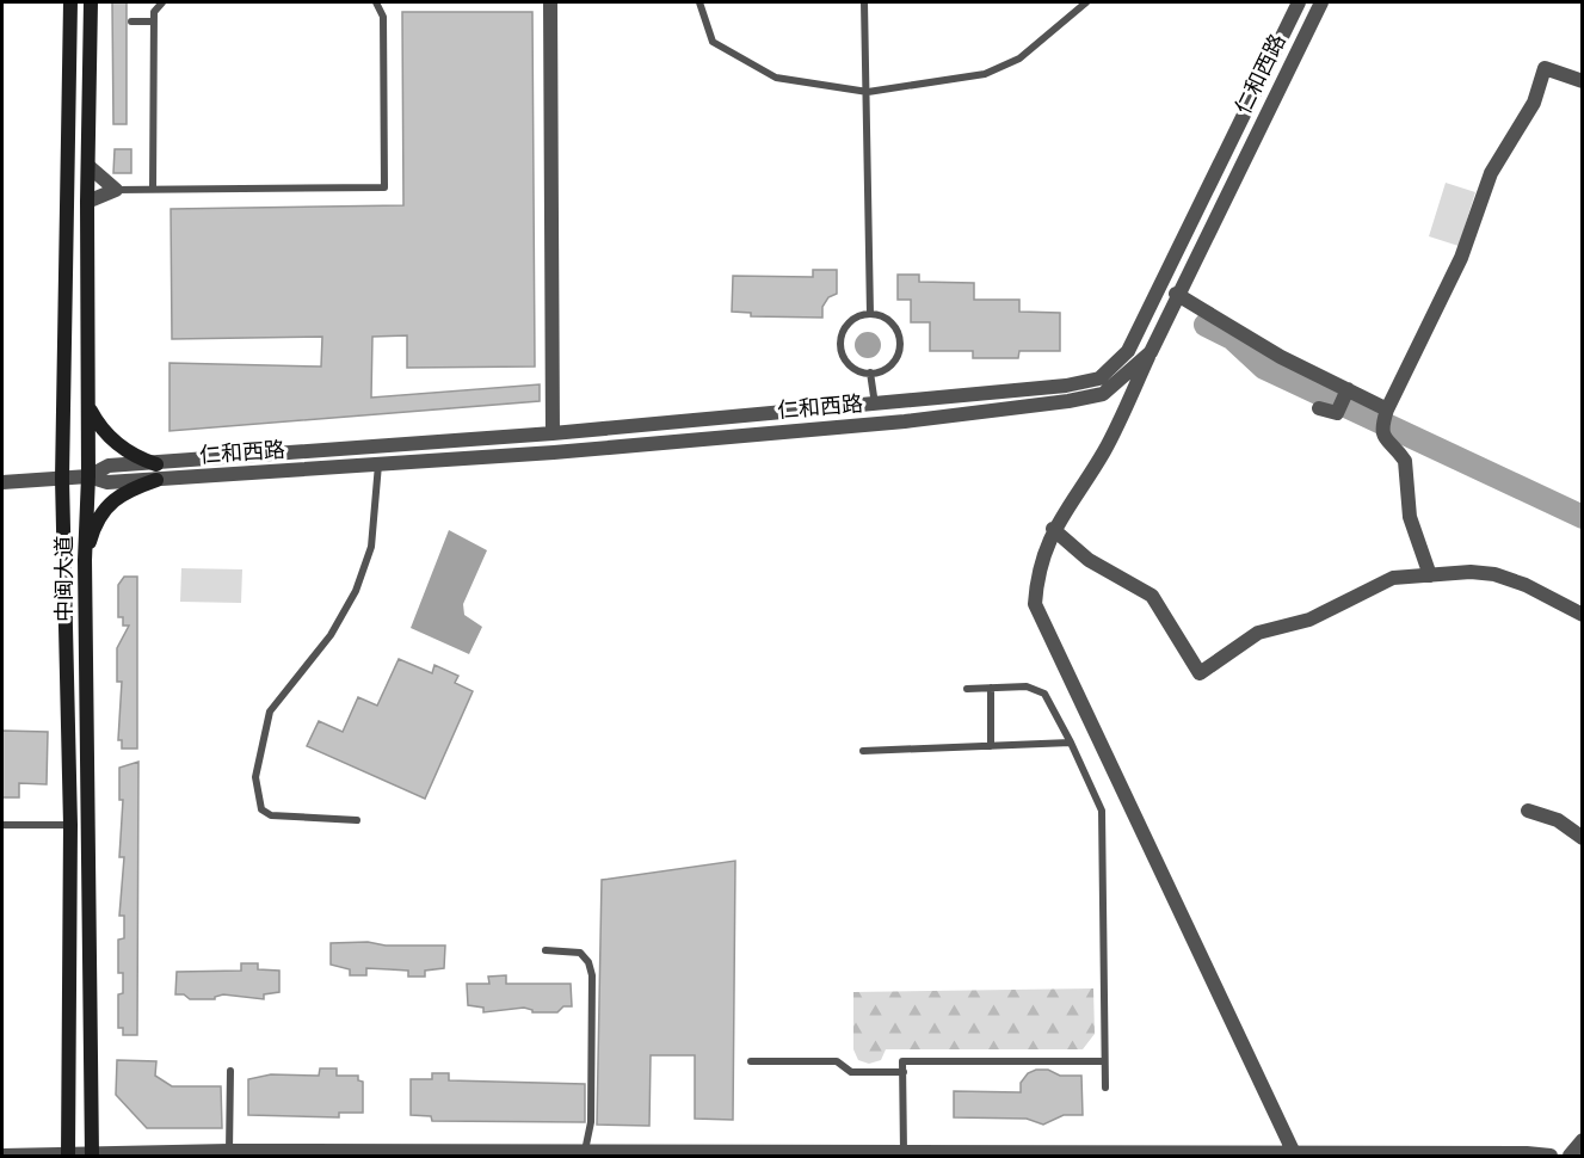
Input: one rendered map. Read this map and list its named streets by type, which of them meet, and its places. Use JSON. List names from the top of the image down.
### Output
{
  "streets": {
    "main road": ["中闽大道"],
    "street": ["仁和西路"]
  },
  "crossings": [
    ["仁和西路", "中闽大道"]
  ]
}
